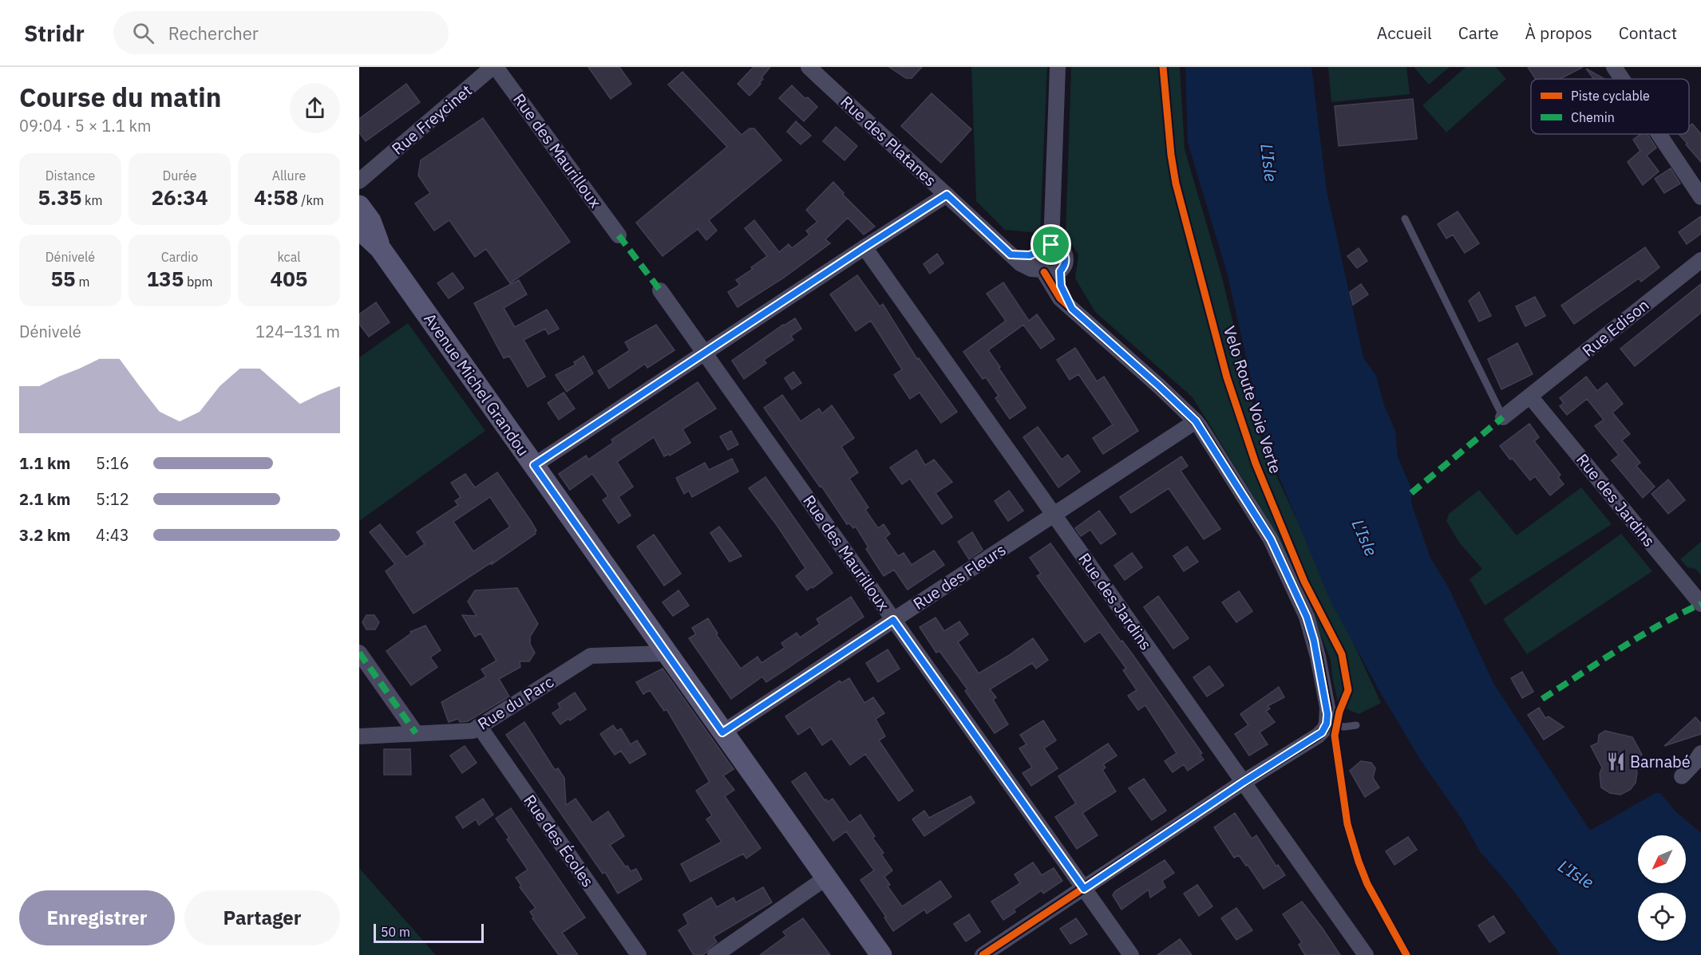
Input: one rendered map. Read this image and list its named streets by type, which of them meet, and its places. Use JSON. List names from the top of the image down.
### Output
{
  "streets": {
    "main road": ["Avenue Michel Grandou"],
    "street": [
      "Rue Freycinet",
      "Rue des Platanes",
      "Rue des Maurilloux",
      "Rue Edison",
      "Rue des Jardins",
      "Rue des Fleurs",
      "Rue du Parc",
      "Rue des Écoles"
    ],
    "cycle path": ["Velo Route Voie Verte"]
  },
  "crossings": [
    ["Rue Freycinet", "Rue des Maurilloux"],
    ["Rue des Maurilloux", "Rue des Fleurs"],
    ["Rue Edison", "Rue des Jardins"],
    ["Avenue Michel Grandou", "Rue des Fleurs"],
    ["Avenue Michel Grandou", "Rue du Parc"],
    ["Rue des Jardins", "Rue des Fleurs"],
    ["Rue du Parc", "Rue des Écoles"]
  ],
  "water": ["L'Isle"],
  "places": {
    "restaurant": ["Barnabé"]
  },
  "legend": ["Piste cyclable", "Chemin"],
  "scale_bar": "50 m",
  "north": "bottom left",
  "page": {
    "header": "Stridr",
    "search": "Rechercher",
    "nav": [
      "Accueil",
      "Carte",
      "À propos",
      "Contact"
    ],
    "heading": ["Course du matin", "09:04 · 5 × 1.1 km"],
    "stats": [
      ["Distance", "5.35 km"],
      ["Durée", "26:34"],
      ["Allure", "4:58 /km"],
      ["Dénivelé", "55 m"],
      ["Cardio", "135 bpm"],
      ["kcal", "405"]
    ],
    "chart": ["Dénivelé", "124–131 m"],
    "list": [
      {
        "name": "1.1 km",
        "note": "5:16"
      },
      {
        "name": "2.1 km",
        "note": "5:12"
      },
      {
        "name": "3.2 km",
        "note": "4:43"
      }
    ],
    "buttons": ["Enregistrer", "Partager"],
    "scale": "50 m"
  }
}
